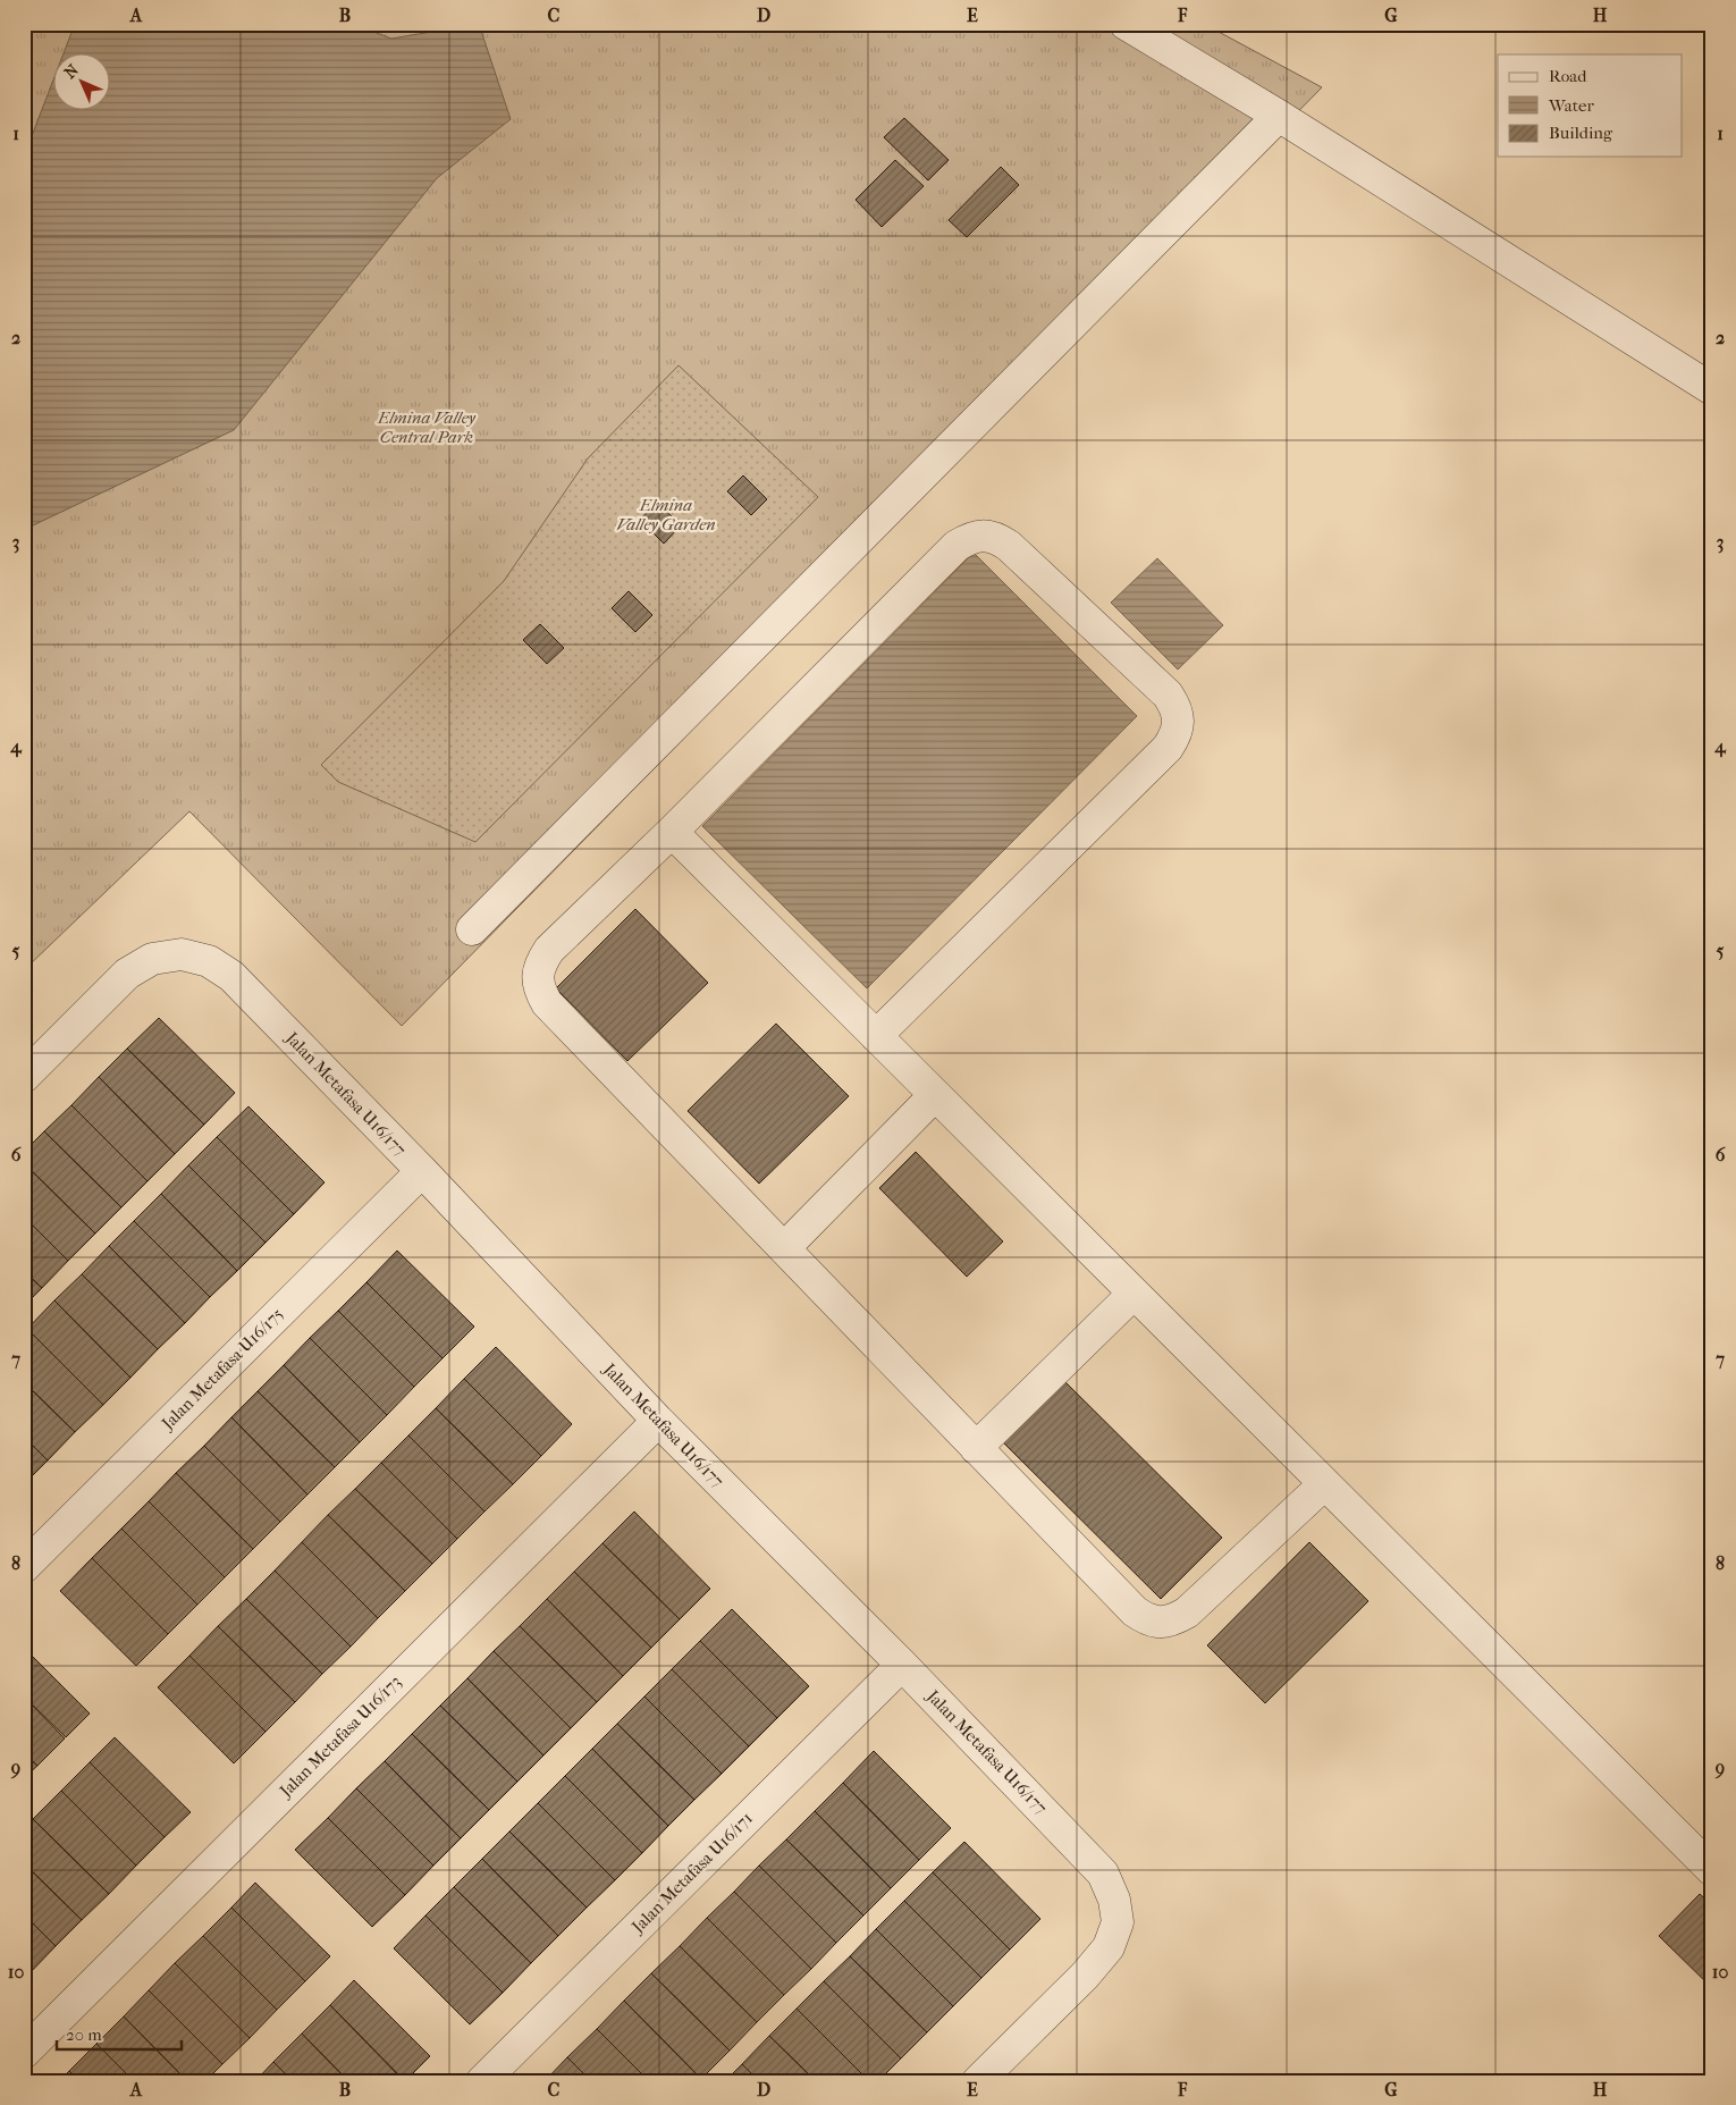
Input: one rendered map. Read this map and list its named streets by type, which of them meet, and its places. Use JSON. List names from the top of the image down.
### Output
{
  "streets": {
    "street": [
      "Jalan Metafasa U16/177",
      "Jalan Metafasa U16/175",
      "Jalan Metafasa U16/173",
      "Jalan Metafasa U16/171"
    ]
  },
  "crossings": [
    ["Jalan Metafasa U16/177", "Jalan Metafasa U16/175"],
    ["Jalan Metafasa U16/177", "Jalan Metafasa U16/173"],
    ["Jalan Metafasa U16/177", "Jalan Metafasa U16/171"]
  ],
  "parks": ["Elmina Valley Central Park", "Elmina Valley Garden"],
  "legend": ["Road", "Water", "Building"],
  "scale_bar": "20 m",
  "north": "top left",
  "grid": {
    "columns": [
      "A",
      "B",
      "C",
      "D",
      "E",
      "F",
      "G",
      "H"
    ],
    "rows": [
      "1",
      "2",
      "3",
      "4",
      "5",
      "6",
      "7",
      "8",
      "9",
      "10"
    ]
  }
}
